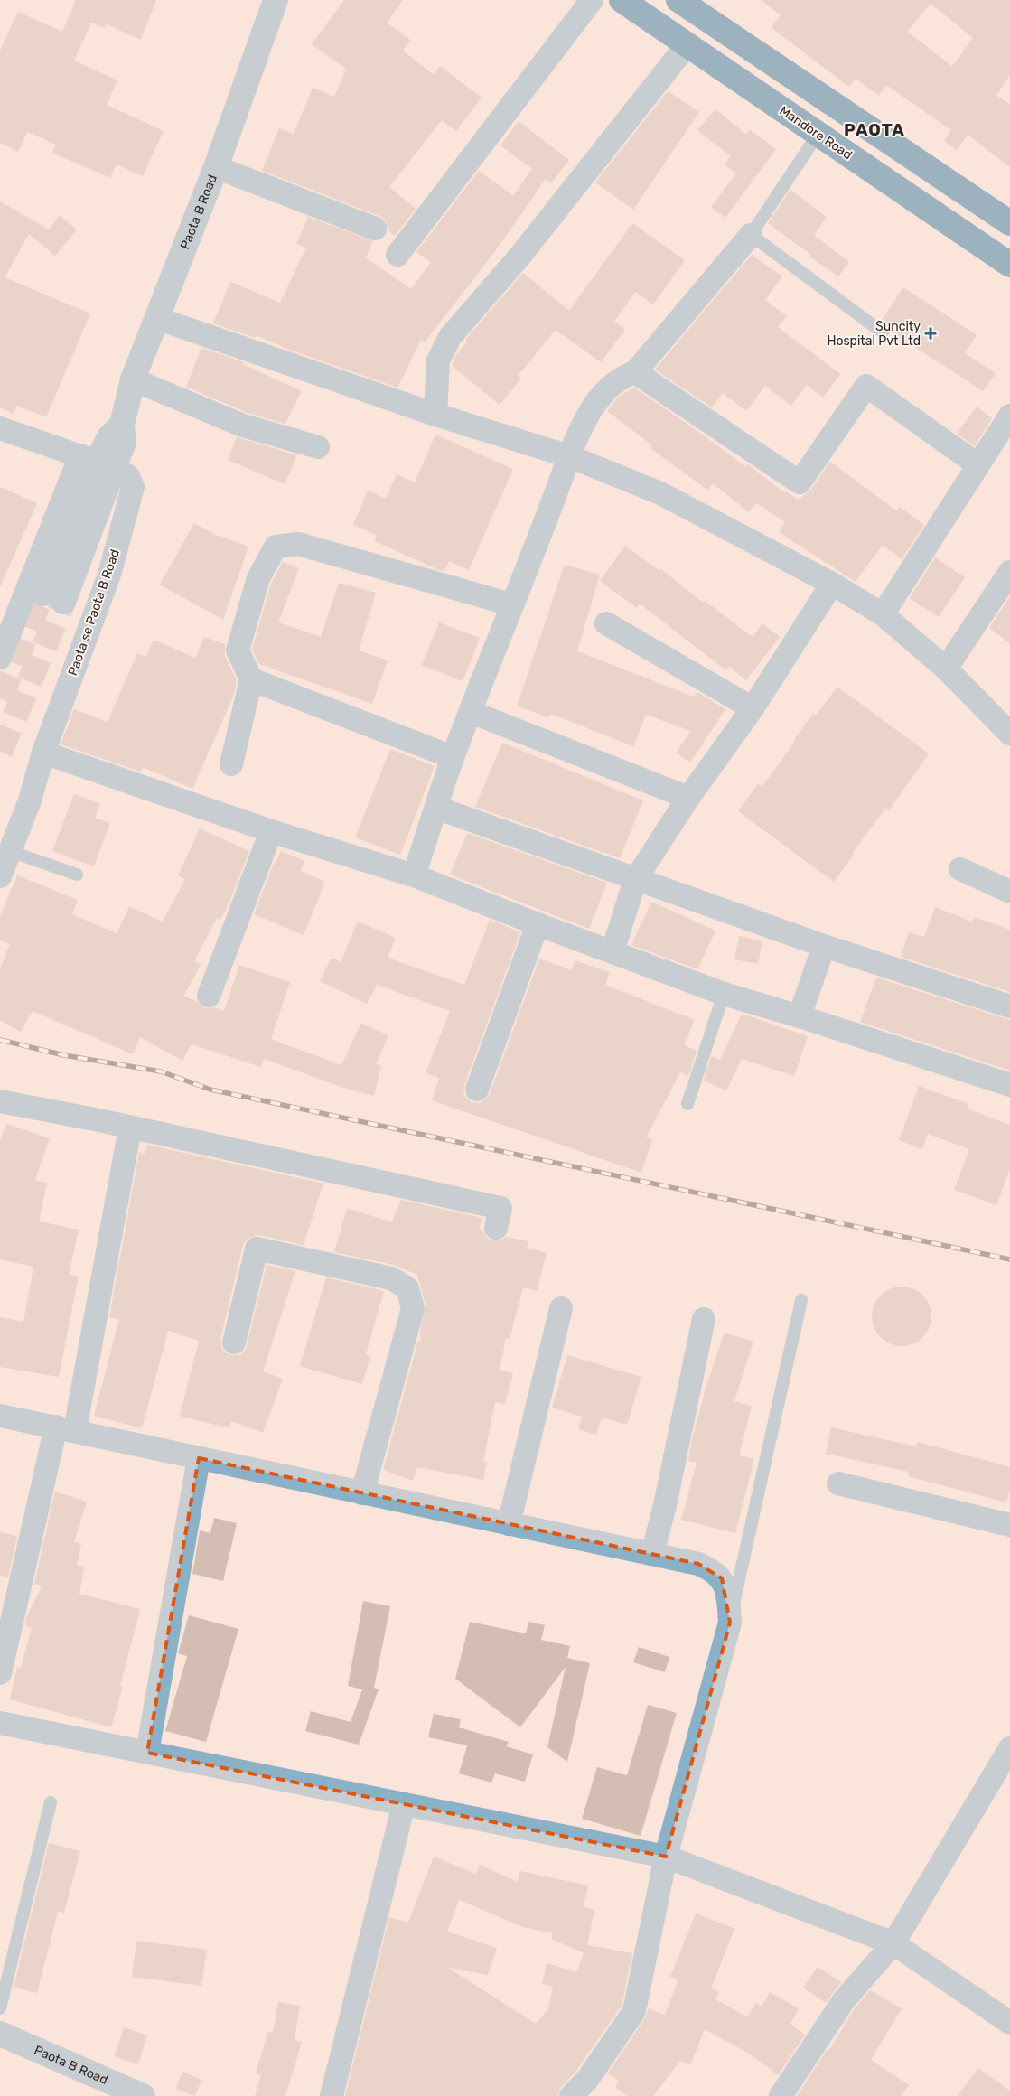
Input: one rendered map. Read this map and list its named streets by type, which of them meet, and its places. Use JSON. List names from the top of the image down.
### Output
{
  "streets": {
    "highway": ["Mandore Road"],
    "street": ["Paota B Road", "Paota se Paota B Road"]
  },
  "crossings": [
    ["Paota B Road", "Paota se Paota B Road"]
  ],
  "districts": ["PAOTA"],
  "places": {
    "health": ["Suncity Hospital Pvt Ltd"]
  }
}
